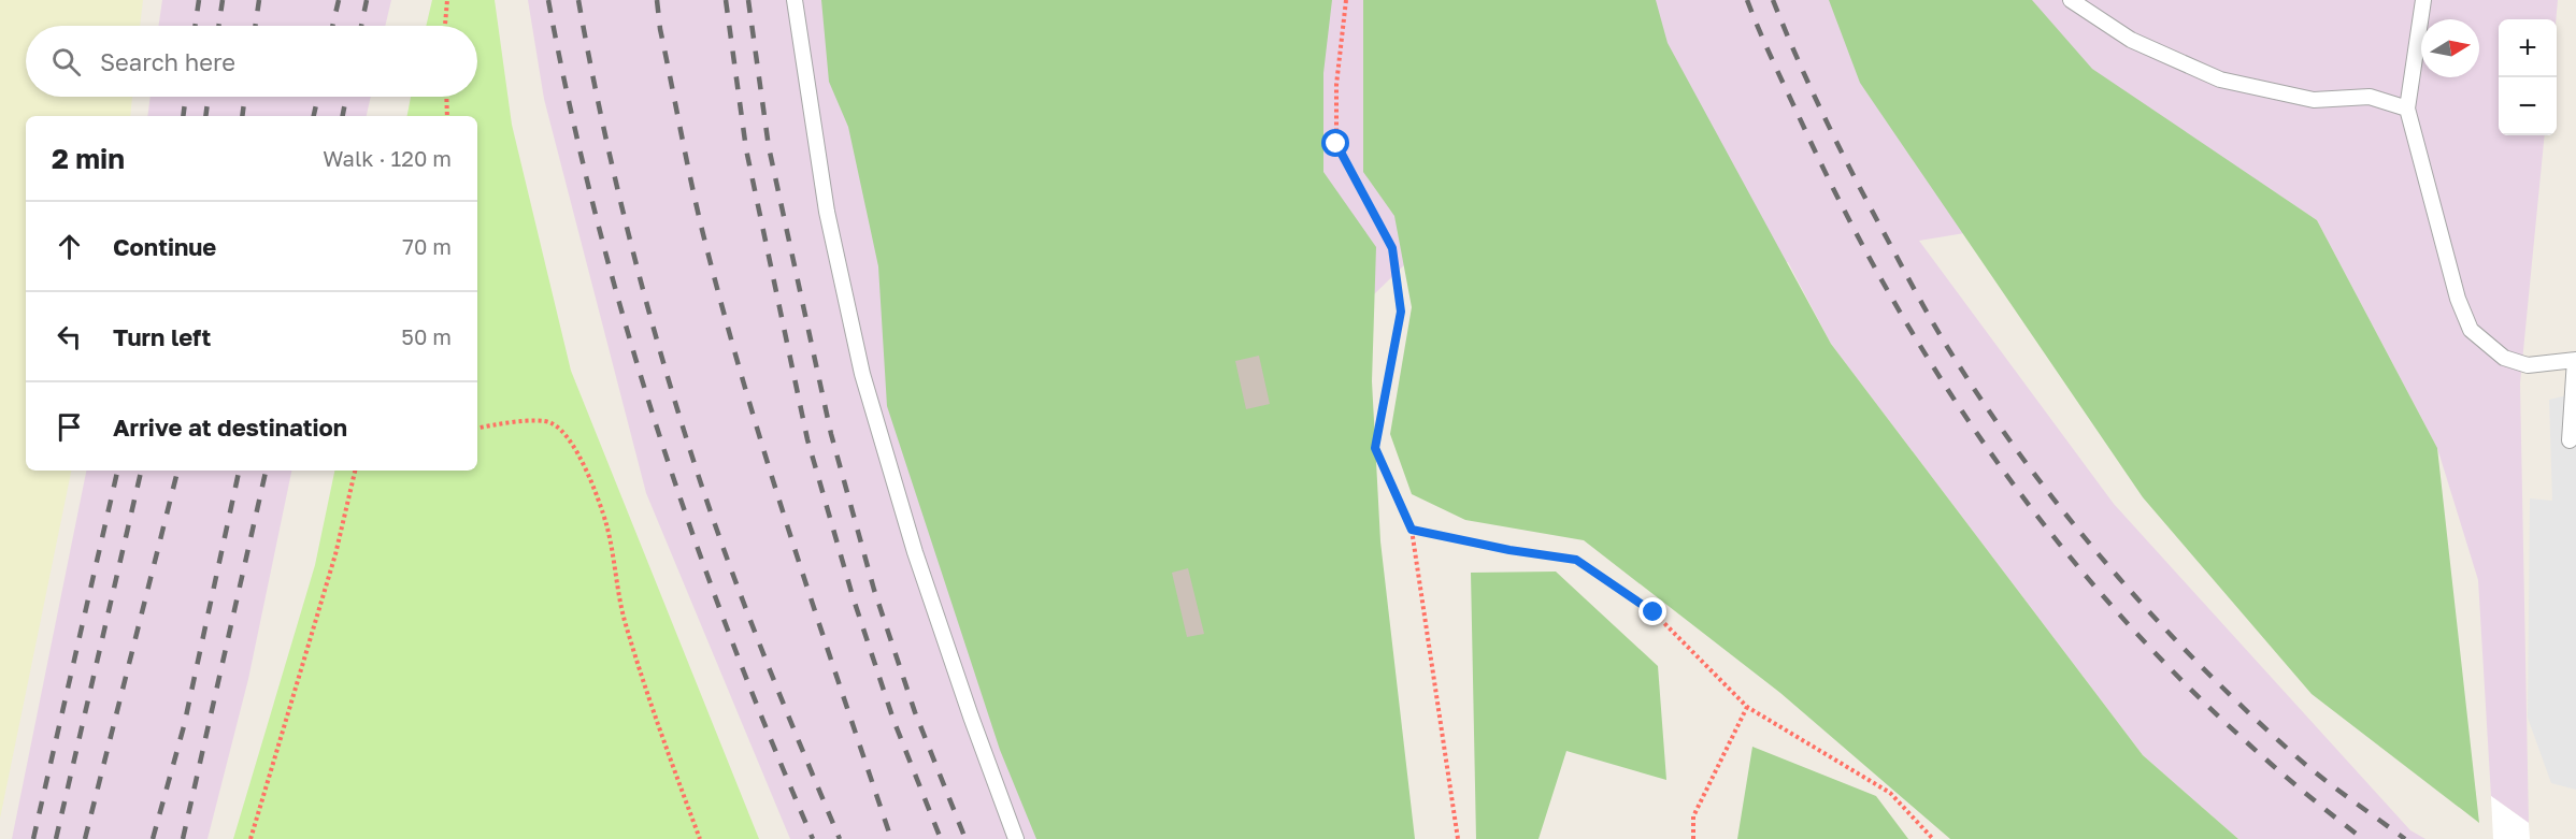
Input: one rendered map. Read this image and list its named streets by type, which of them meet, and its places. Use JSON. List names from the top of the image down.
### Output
{
  "north": "right",
  "page": {
    "map_buttons": ["+", "−"],
    "search": "Search here",
    "heading": ["2 min", "Walk · 120 m"],
    "list": [
      ["Continue", "70 m"],
      ["Turn left", "50 m"],
      "Arrive at destination"
    ]
  }
}
